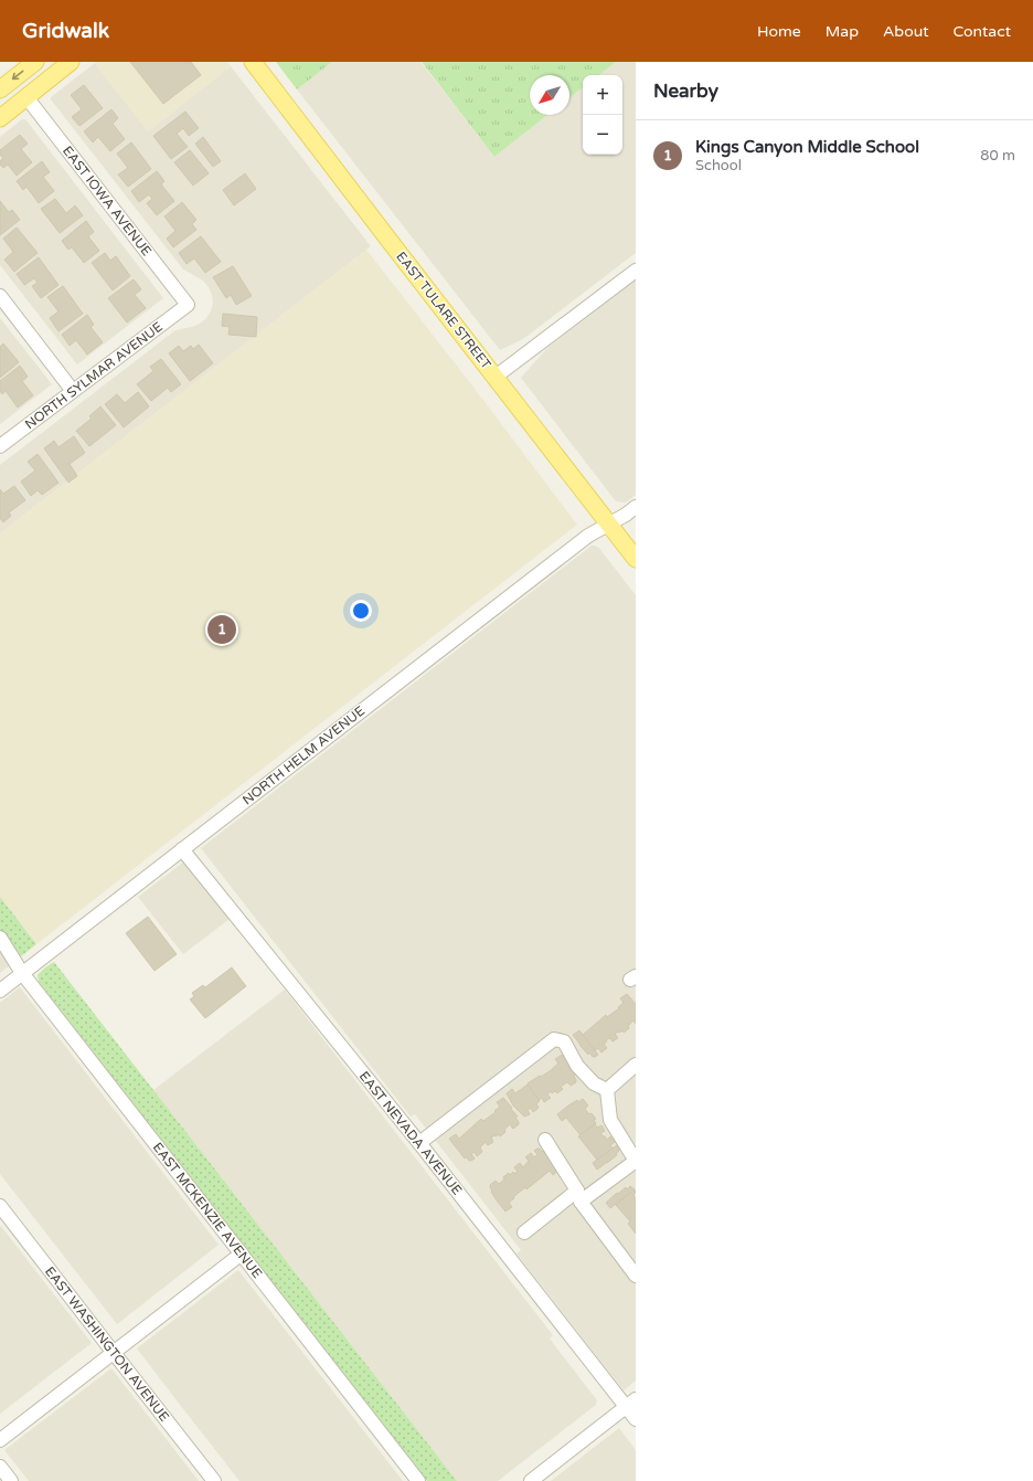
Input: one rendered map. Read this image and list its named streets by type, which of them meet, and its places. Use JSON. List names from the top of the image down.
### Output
{
  "streets": {
    "main road": ["EAST TULARE STREET"],
    "street": [
      "EAST IOWA AVENUE",
      "NORTH SYLMAR AVENUE",
      "NORTH HELM AVENUE",
      "EAST NEVADA AVENUE",
      "EAST MCKENZIE AVENUE",
      "EAST WASHINGTON AVENUE"
    ]
  },
  "crossings": [
    ["EAST IOWA AVENUE", "NORTH SYLMAR AVENUE"],
    ["EAST TULARE STREET", "NORTH HELM AVENUE"],
    ["NORTH HELM AVENUE", "EAST NEVADA AVENUE"],
    ["NORTH HELM AVENUE", "EAST MCKENZIE AVENUE"]
  ],
  "north": "bottom left",
  "page": {
    "header": "Gridwalk",
    "nav": [
      "Home",
      "Map",
      "About",
      "Contact"
    ],
    "heading": "Nearby",
    "map_buttons": ["+", "−"],
    "list": [
      {
        "mark": "1",
        "name": "Kings Canyon Middle School",
        "note": "School",
        "value": "80 m"
      }
    ],
    "pins": "1"
  }
}
